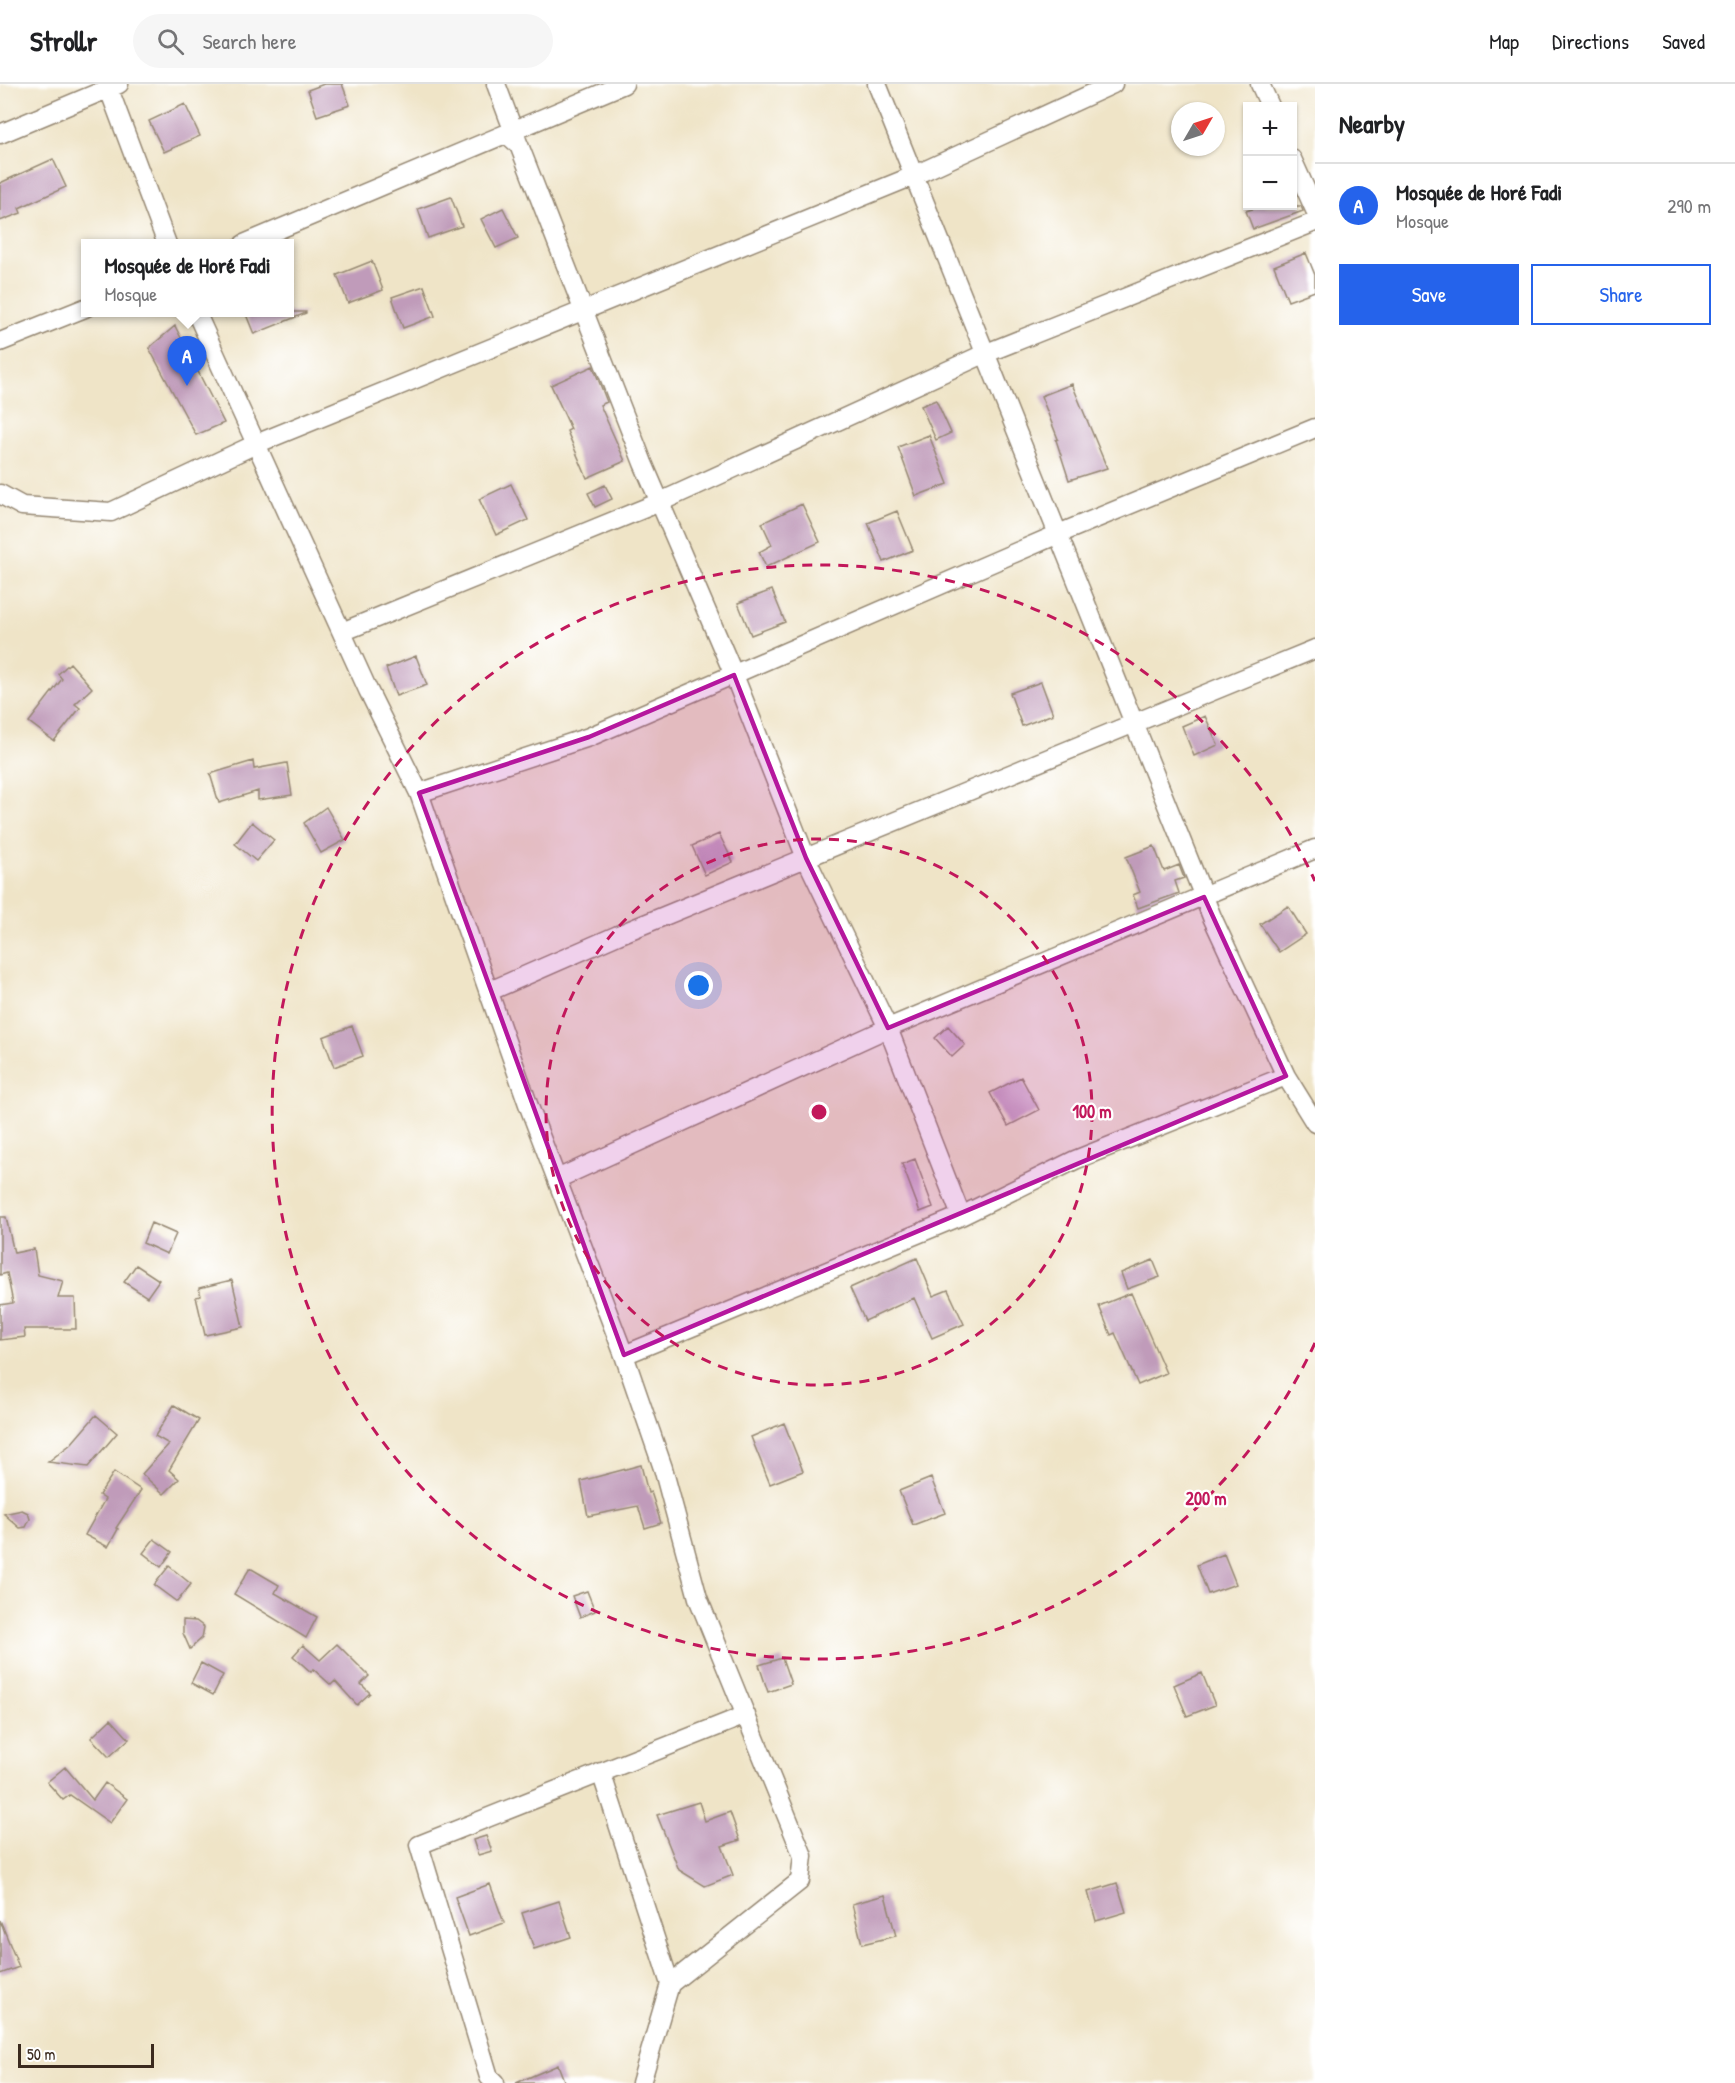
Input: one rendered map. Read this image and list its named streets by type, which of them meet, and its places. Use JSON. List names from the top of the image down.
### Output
{
  "scale_bar": "50 m",
  "north": "top right",
  "page": {
    "header": "Strollr",
    "search": "Search here",
    "nav": ["Map", "Directions", "Saved"],
    "heading": "Nearby",
    "map_buttons": ["+", "−"],
    "list": [
      {
        "mark": "A",
        "name": "Mosquée de Horé Fadi",
        "note": "Mosque",
        "value": "290 m"
      }
    ],
    "popup": ["Mosquée de Horé Fadi", "Mosque"],
    "buttons": ["Save", "Share"],
    "pins": "A",
    "scale": "50 m"
  },
  "rings": ["100 m", "200 m"]
}
